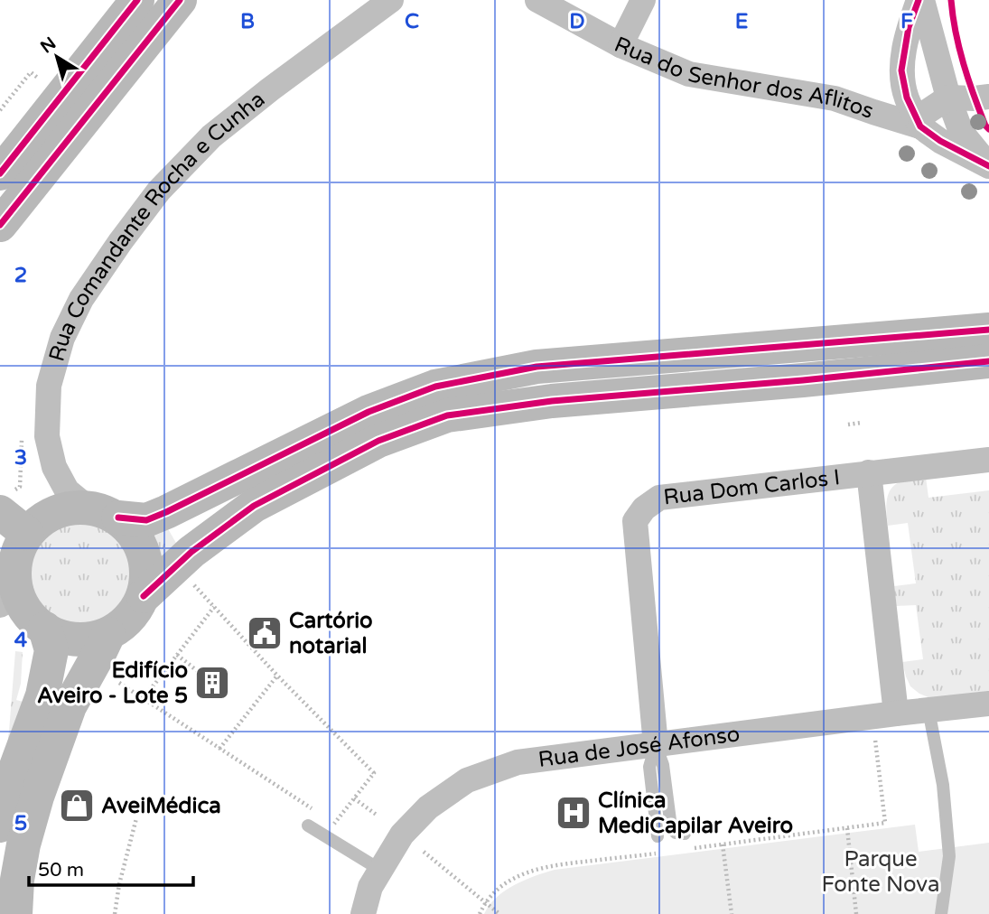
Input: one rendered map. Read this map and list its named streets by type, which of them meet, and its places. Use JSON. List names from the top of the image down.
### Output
{
  "streets": {
    "street": [
      "Rua do Senhor dos Aflitos",
      "Rua Comandante Rocha e Cunha",
      "Rua Dom Carlos I",
      "Rua de José Afonso"
    ]
  },
  "crossings": [
    ["Rua Dom Carlos I", "Rua de José Afonso"]
  ],
  "parks": ["Parque Fonte Nova"],
  "places": {
    "public building": ["Cartório notarial"],
    "building": ["Edifício Aveiro - Lote 5"],
    "shop": ["AveiMédica"],
    "hospital": ["Clínica MediCapilar Aveiro"]
  },
  "scale_bar": "50 m",
  "north": "top left",
  "grid": {
    "columns": [
      "B",
      "C",
      "D",
      "E",
      "F"
    ],
    "rows": [
      "2",
      "3",
      "4",
      "5"
    ]
  }
}
